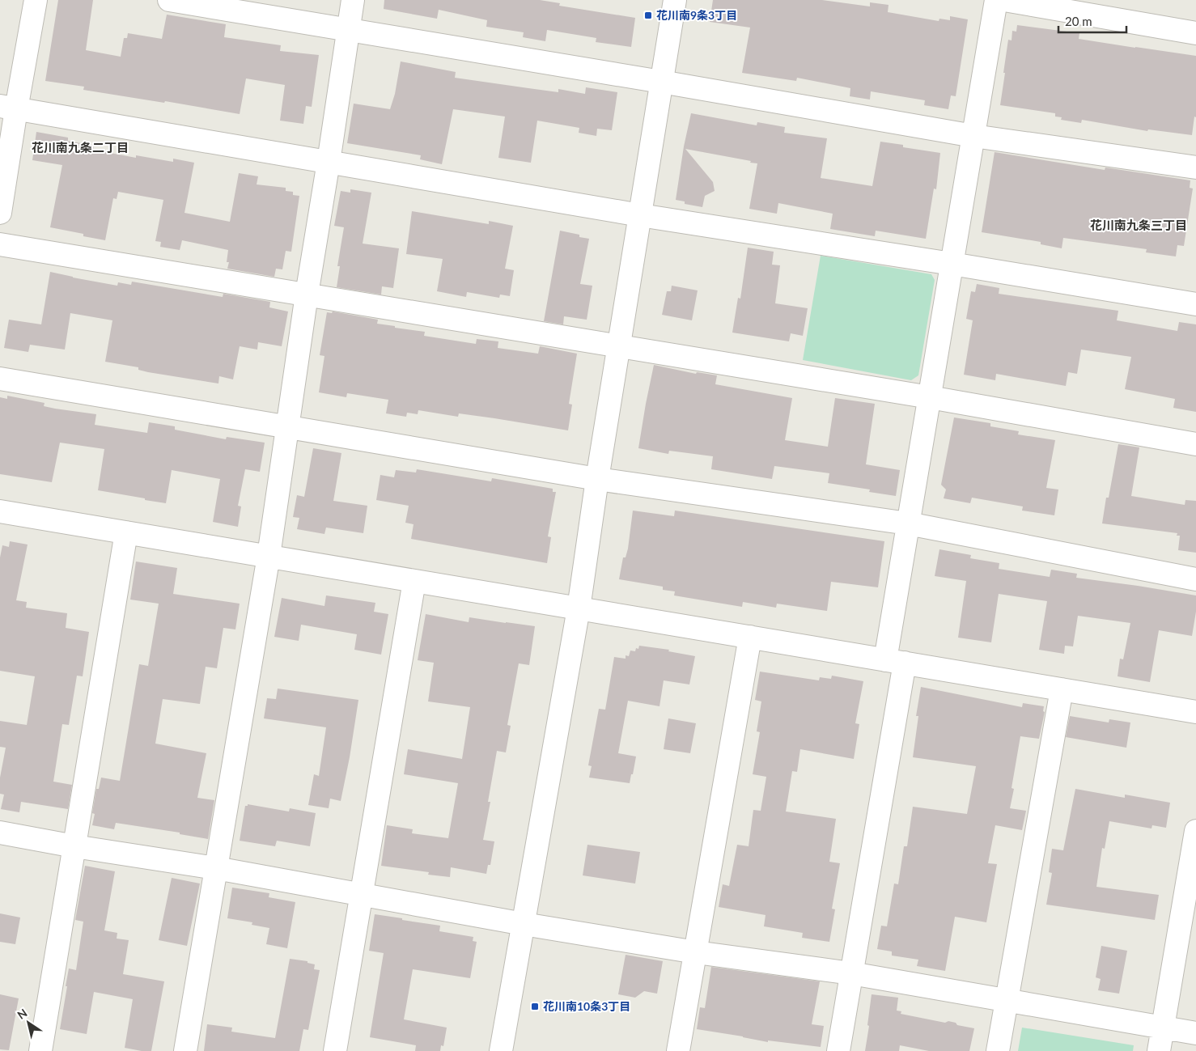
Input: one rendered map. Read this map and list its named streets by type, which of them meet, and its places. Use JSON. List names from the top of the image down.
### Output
{
  "districts": ["花川南九条二丁目", "花川南九条三丁目"],
  "places": {
    "transit": ["花川南9条3丁目", "花川南10条3丁目"]
  },
  "scale_bar": "20 m",
  "north": "top left"
}
